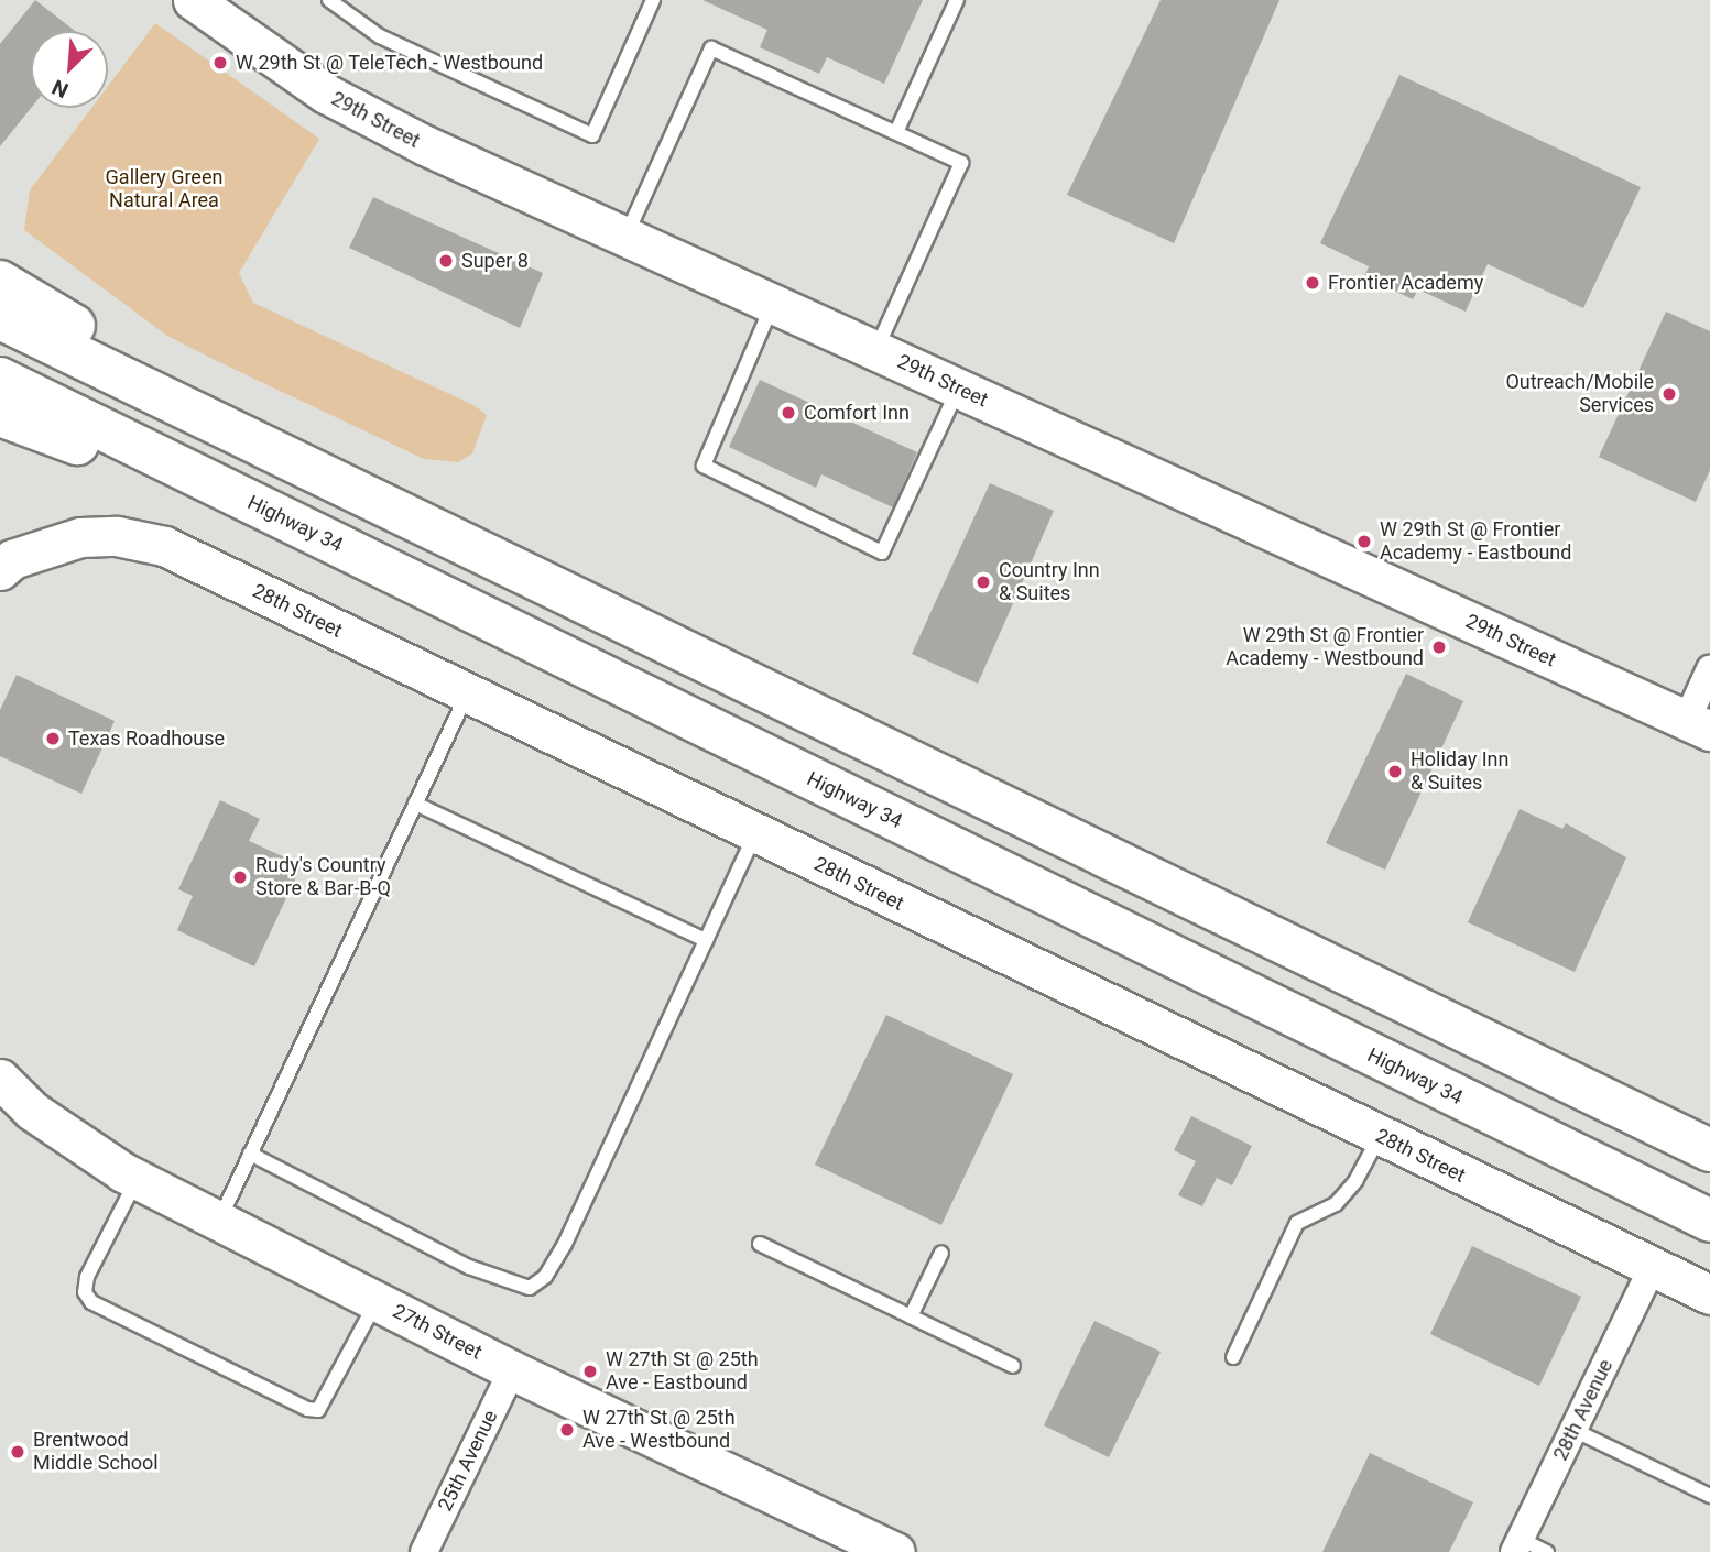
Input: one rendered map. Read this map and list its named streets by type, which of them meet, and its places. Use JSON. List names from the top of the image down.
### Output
{
  "streets": {
    "highway": ["Highway 34"],
    "street": [
      "29th Street",
      "28th Street",
      "27th Street",
      "28th Avenue",
      "25th Avenue"
    ]
  },
  "crossings": [
    ["28th Street", "28th Avenue"],
    ["27th Street", "25th Avenue"]
  ],
  "parks": ["Gallery Green Natural Area"],
  "places": [
    "W 29th St @ TeleTech - Westbound",
    "Super 8",
    "Frontier Academy",
    "Outreach/Mobile Services",
    "Comfort Inn",
    "W 29th St @ Frontier Academy - Eastbound",
    "Country Inn & Suites",
    "W 29th St @ Frontier Academy - Westbound",
    "Texas Roadhouse",
    "Holiday Inn & Suites",
    "Rudy's Country Store & Bar-B-Q",
    "W 27th St @ 25th Ave - Eastbound",
    "W 27th St @ 25th Ave - Westbound",
    "Brentwood Middle School"
  ],
  "north": "bottom left"
}
